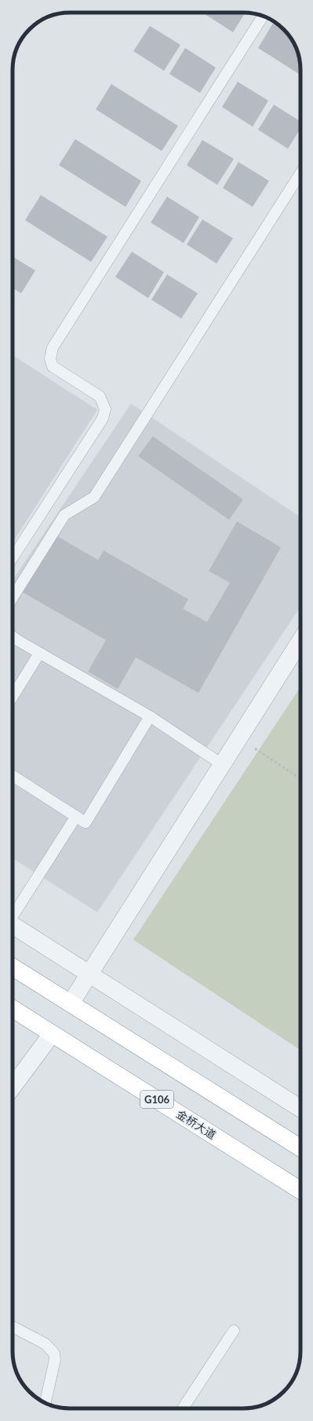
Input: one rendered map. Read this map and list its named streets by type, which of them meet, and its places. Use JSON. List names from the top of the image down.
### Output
{
  "streets": {
    "highway": ["G106", "金桥大道"]
  }
}
